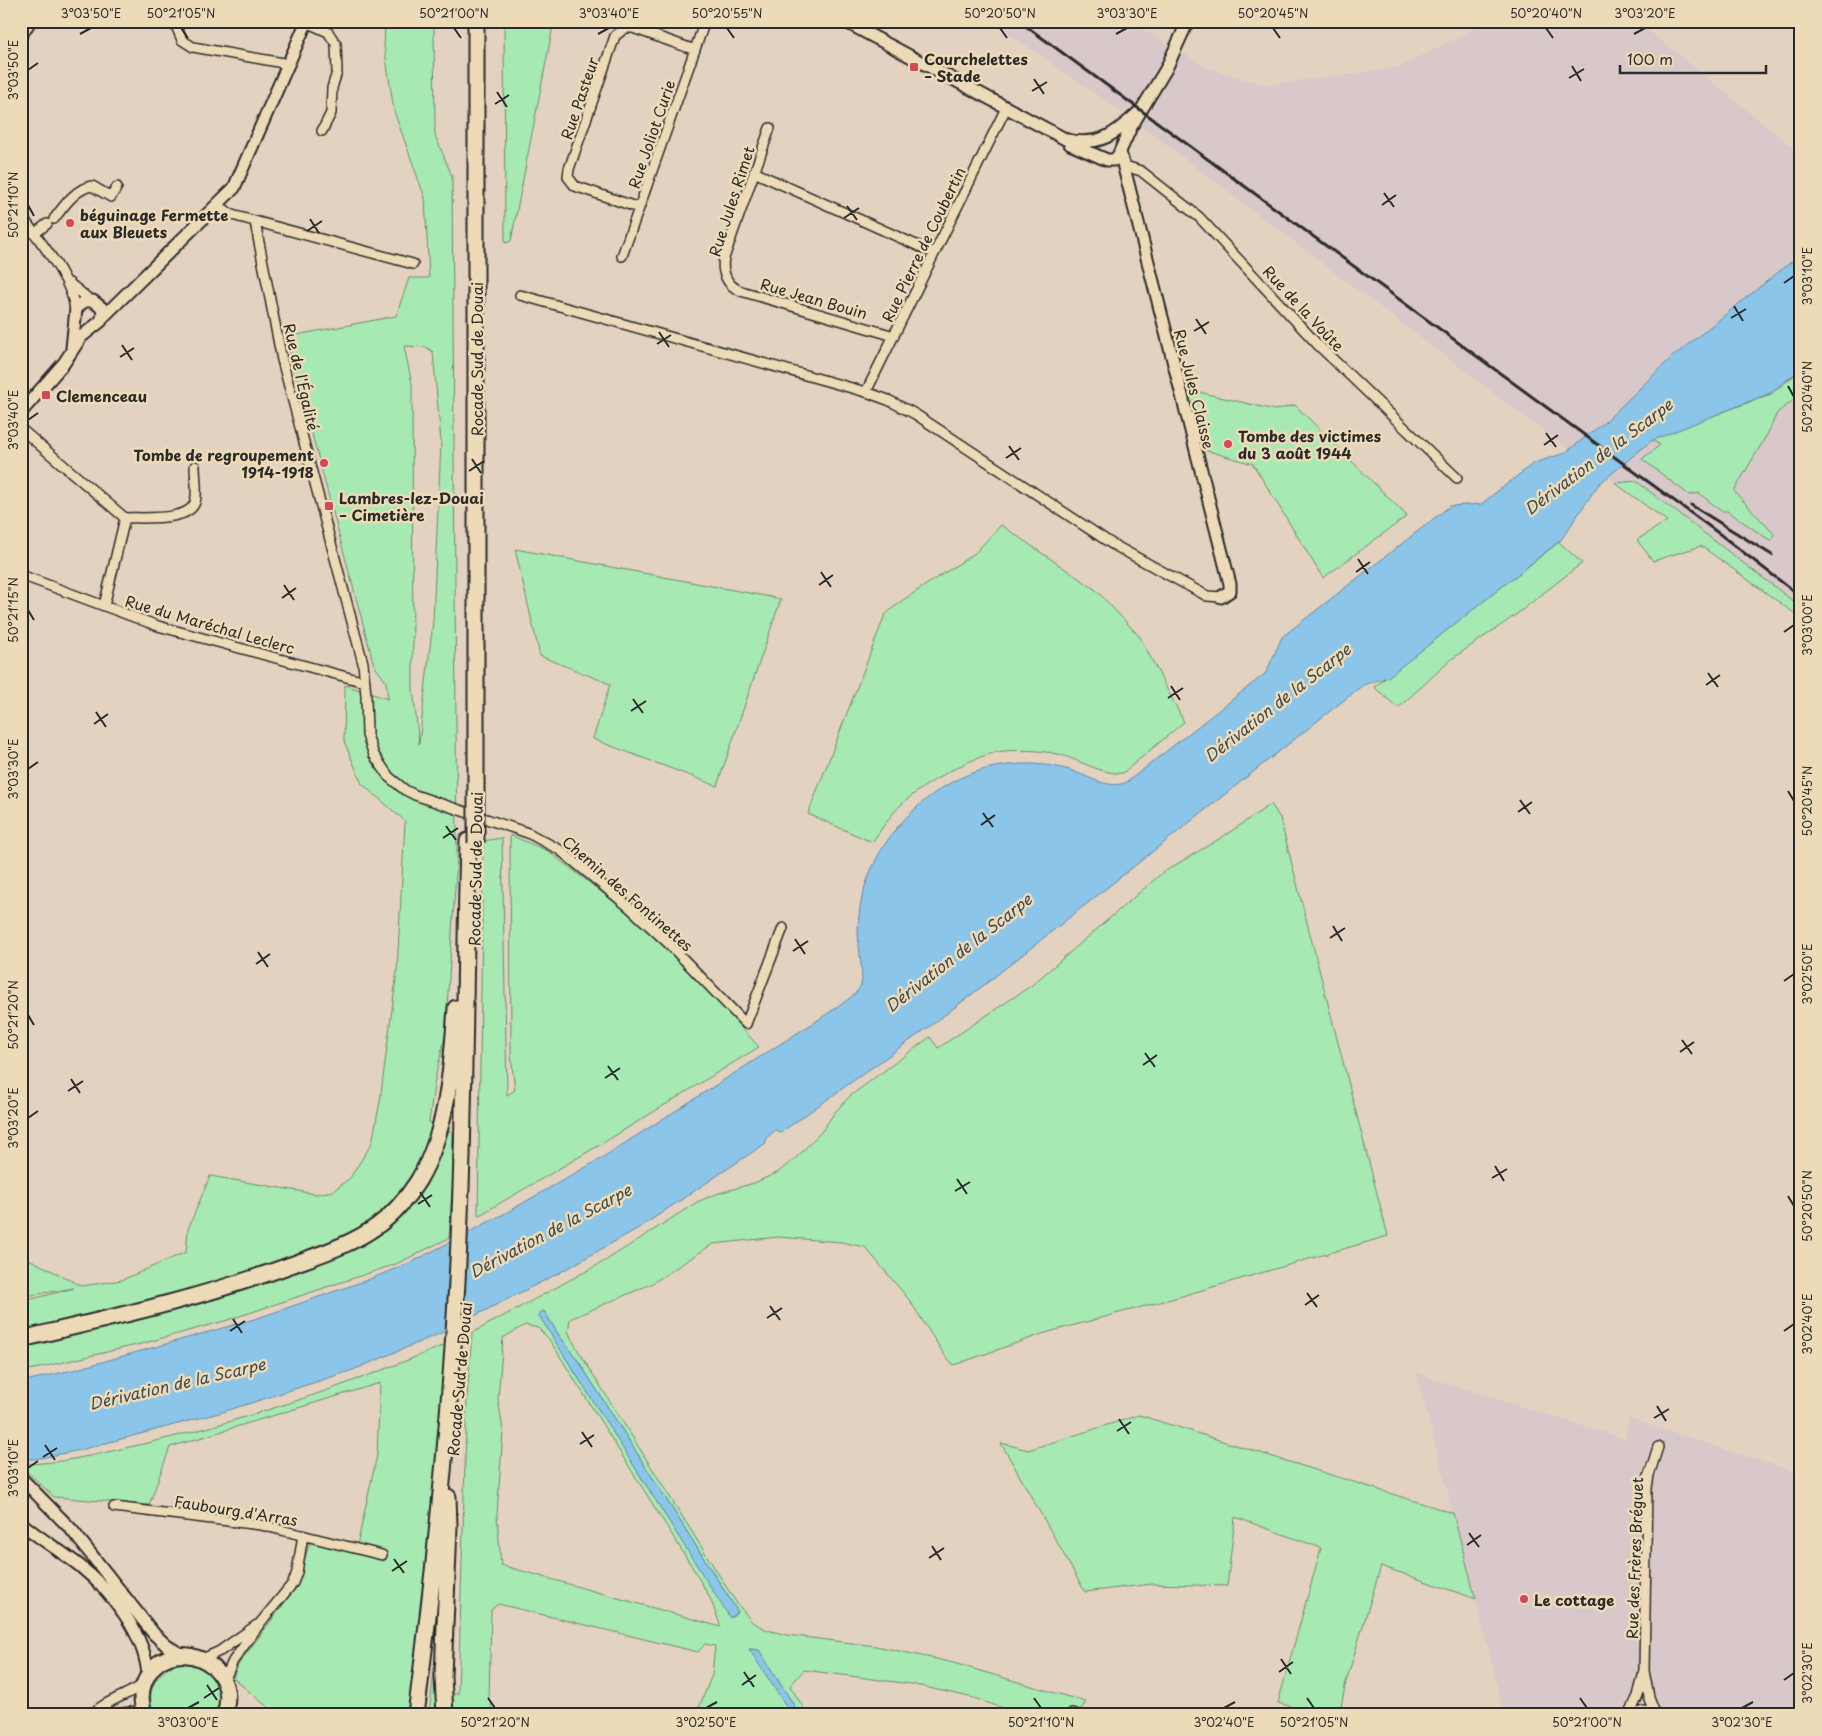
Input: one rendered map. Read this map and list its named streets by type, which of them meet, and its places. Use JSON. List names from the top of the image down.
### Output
{
  "streets": {
    "highway": ["Rocade Sud de Douai"],
    "street": [
      "Rue Pasteur",
      "Rue Joliot Curie",
      "Rue Jules Rimet",
      "Rue Pierre de Coubertin",
      "Rue Jean Bouin",
      "Rue de la Voûte",
      "Rue de l'Égalité",
      "Rue Jules Claisse",
      "Rue du Maréchal Leclerc",
      "Chemin des Fontinettes",
      "Faubourg d'Arras",
      "Rue des Frères Bréguet"
    ]
  },
  "crossings": [
    ["Rue Pasteur", "Rue Joliot Curie"],
    ["Rue Jules Rimet", "Rue Jean Bouin"],
    ["Rue Pierre de Coubertin", "Rue Jean Bouin"],
    ["Rue de la Voûte", "Rue Jules Claisse"],
    ["Rue de l'Égalité", "Rue du Maréchal Leclerc"],
    ["Rue de l'Égalité", "Chemin des Fontinettes"],
    ["Rue du Maréchal Leclerc", "Chemin des Fontinettes"]
  ],
  "water": ["Dérivation de la Scarpe"],
  "places": {
    "transit": ["Courchelettes – Stade", "Clemenceau", "Lambres-lez-Douai – Cimetière"],
    "other": [
      "béguinage Fermette aux Bleuets",
      "Tombe des victimes du 3 août 1944",
      "Tombe de regroupement 1914-1918",
      "Le cottage"
    ]
  },
  "scale_bar": "100 m",
  "coordinates": [
    "3°03'50\"E",
    "50°21'05\"N",
    "50°21'00\"N",
    "3°03'40\"E",
    "50°20'55\"N",
    "50°20'50\"N",
    "3°03'30\"E",
    "50°20'45\"N",
    "50°20'40\"N",
    "3°03'20\"E",
    "50°21'10\"N",
    "3°03'10\"E",
    "50°21'15\"N",
    "3°03'00\"E",
    "3°02'50\"E",
    "50°21'20\"N",
    "3°02'40\"E",
    "3°02'30\"E"
  ]
}
